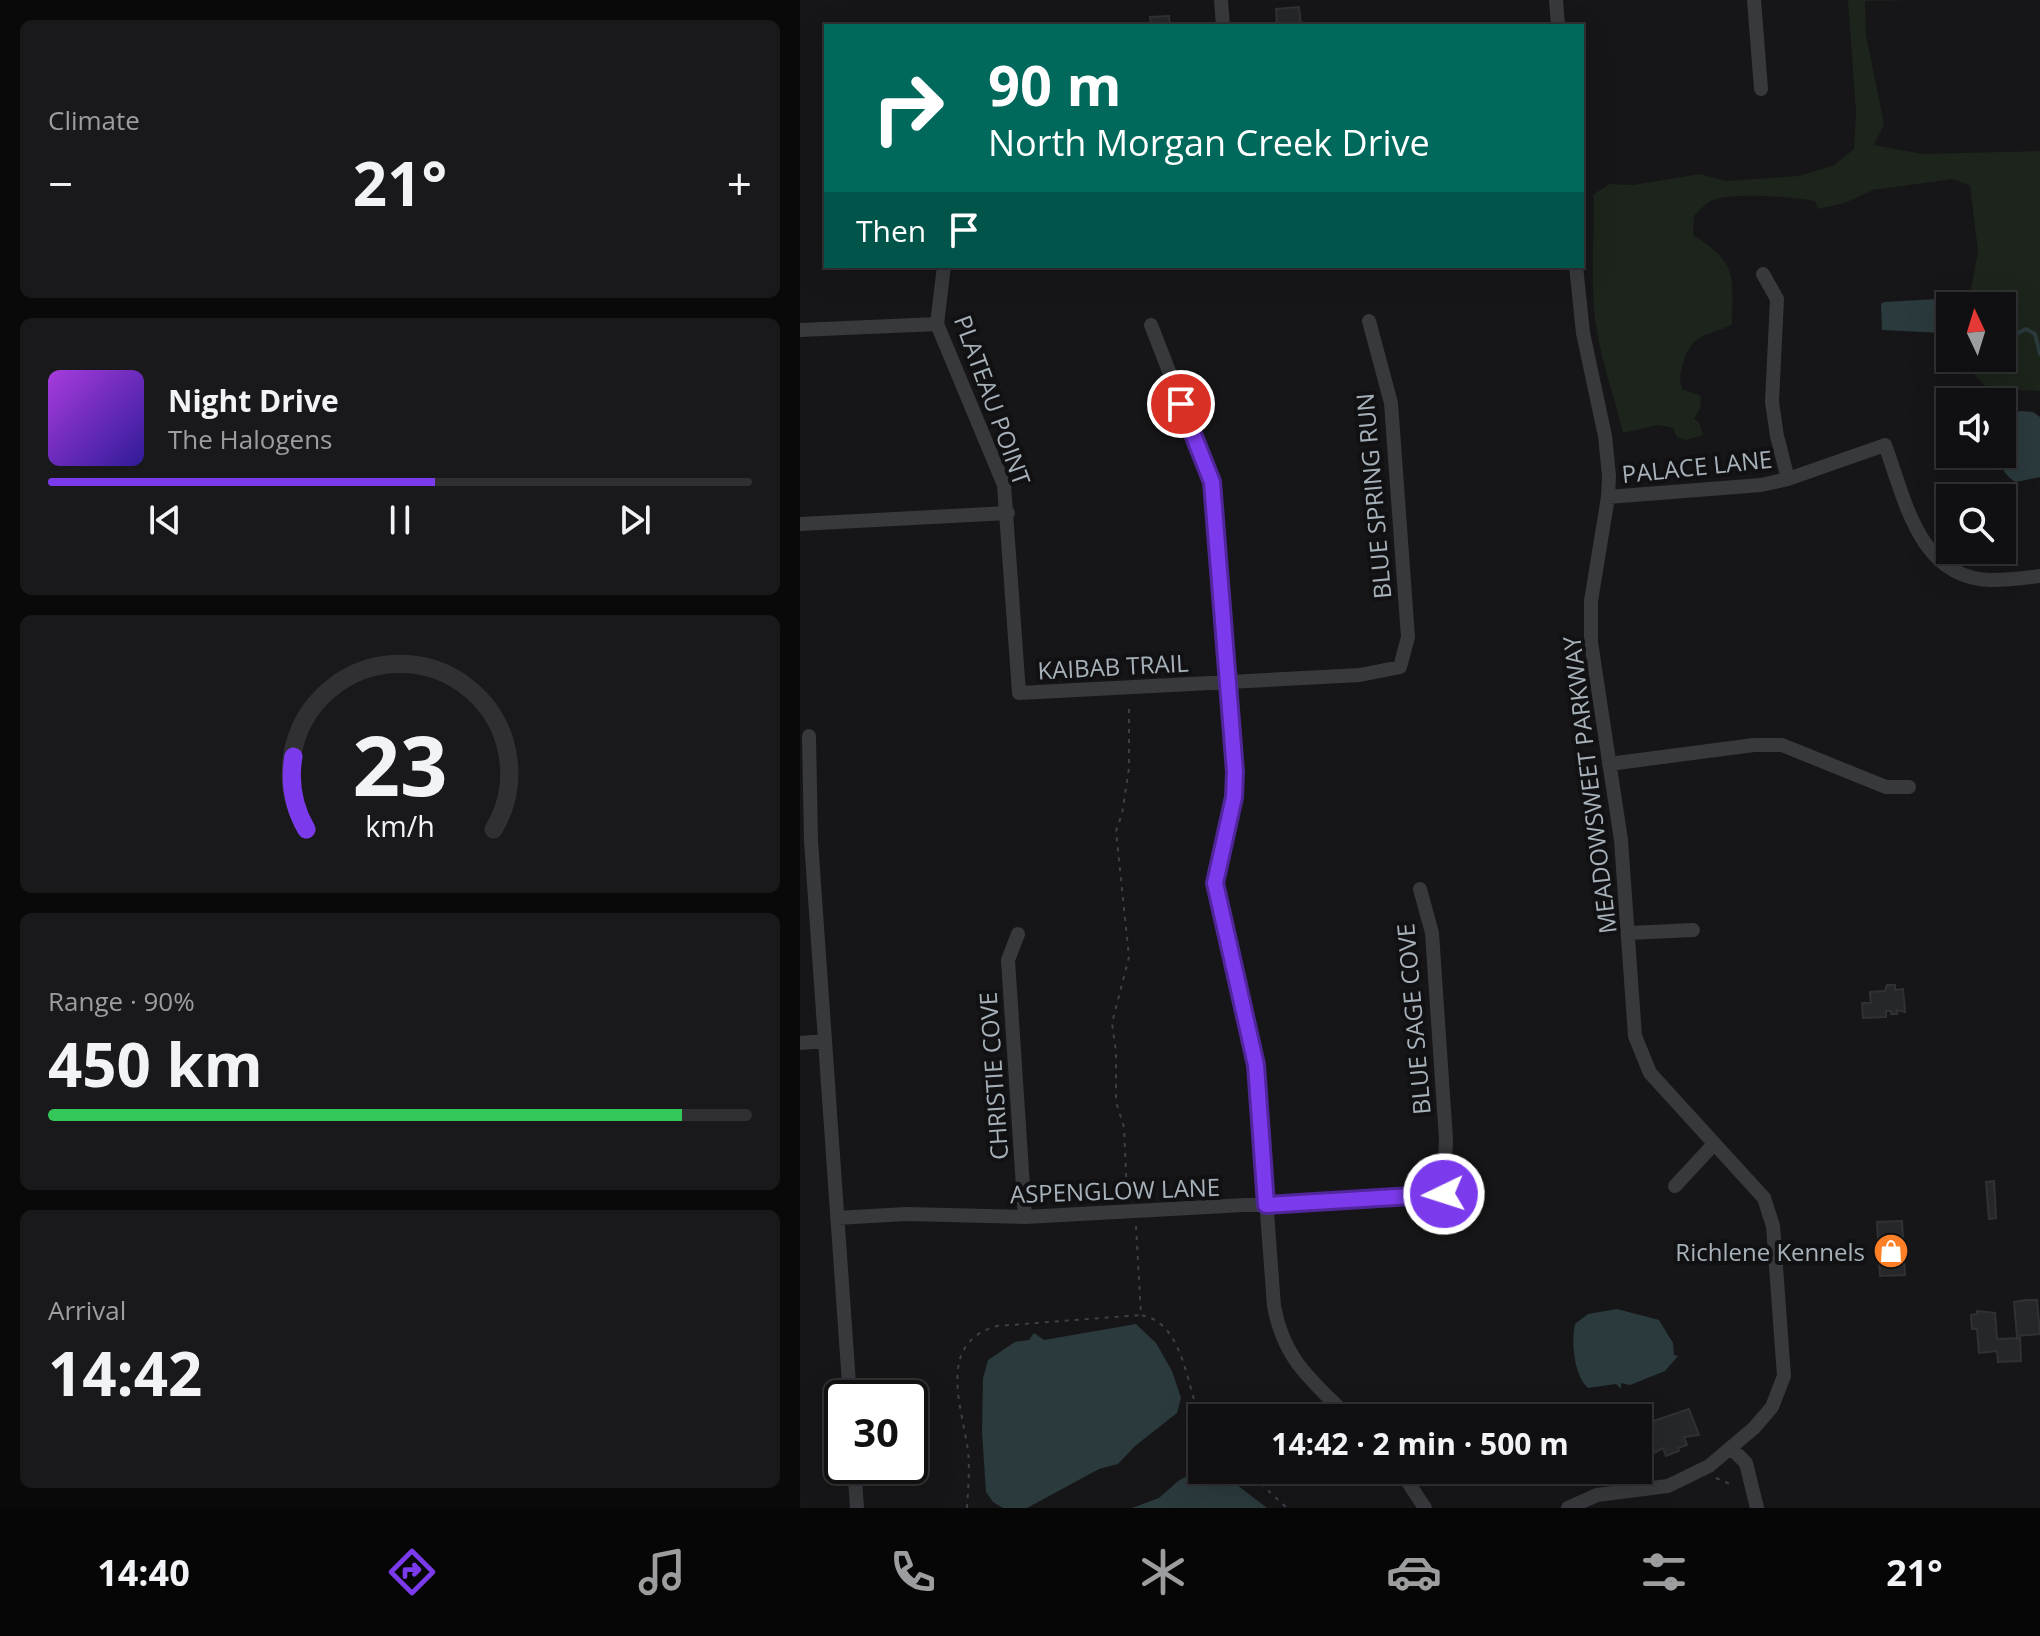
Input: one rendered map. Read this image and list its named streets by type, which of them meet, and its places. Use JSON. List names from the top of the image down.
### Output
{
  "streets": {
    "street": [
      "PLATEAU POINT",
      "PALACE LANE",
      "BLUE SPRING RUN",
      "KAIBAB TRAIL",
      "MEADOWSWEET PARKWAY",
      "BLUE SAGE COVE",
      "CHRISTIE COVE",
      "ASPENGLOW LANE"
    ]
  },
  "crossings": [
    ["PLATEAU POINT", "KAIBAB TRAIL"],
    ["PALACE LANE", "MEADOWSWEET PARKWAY"],
    ["BLUE SPRING RUN", "KAIBAB TRAIL"],
    ["BLUE SAGE COVE", "ASPENGLOW LANE"],
    ["CHRISTIE COVE", "ASPENGLOW LANE"]
  ],
  "places": {
    "shop": ["Richlene Kennels"]
  },
  "north": "top",
  "page": {
    "tile": [
      "Climate",
      ["Range · 90%", "450 km"],
      ["Arrival", "14:42"]
    ],
    "turn": ["90 m", "North Morgan Creek Drive"],
    "heat": ["−", "21°", "+"],
    "then": "Then",
    "song": ["Night Drive", "The Halogens"],
    "limit": "30",
    "trip": "14:42 · 2 min · 500 m",
    "tabs": ["14:40", "21°"],
    "gauge": ["23", "km/h"]
  }
}
